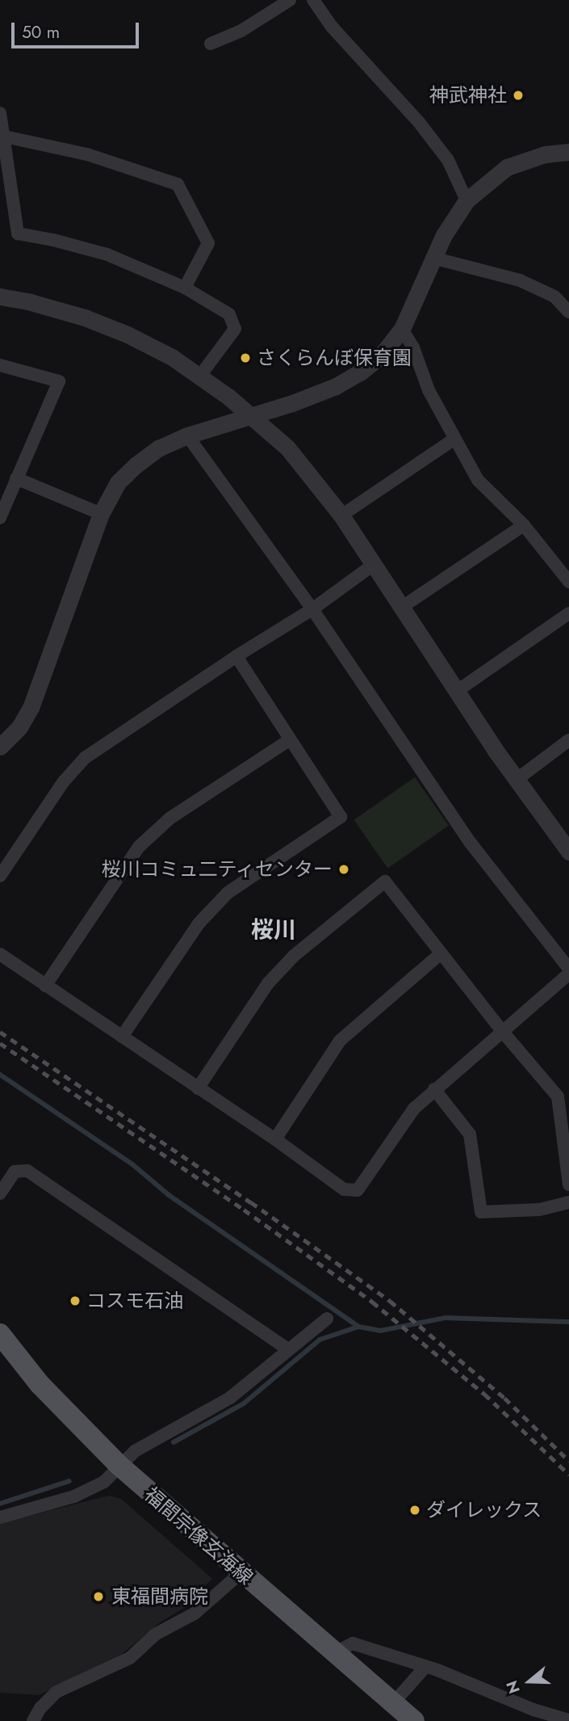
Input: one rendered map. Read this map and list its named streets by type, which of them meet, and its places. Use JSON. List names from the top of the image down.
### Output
{
  "streets": {
    "main road": ["福間宗像玄海線"]
  },
  "districts": ["桜川"],
  "places": [
    "神武神社",
    "さくらんぼ保育園",
    "桜川コミュ二ティセンター",
    "コスモ石油",
    "ダイレックス",
    "東福間病院"
  ],
  "scale_bar": "50 m",
  "north": "left"
}
